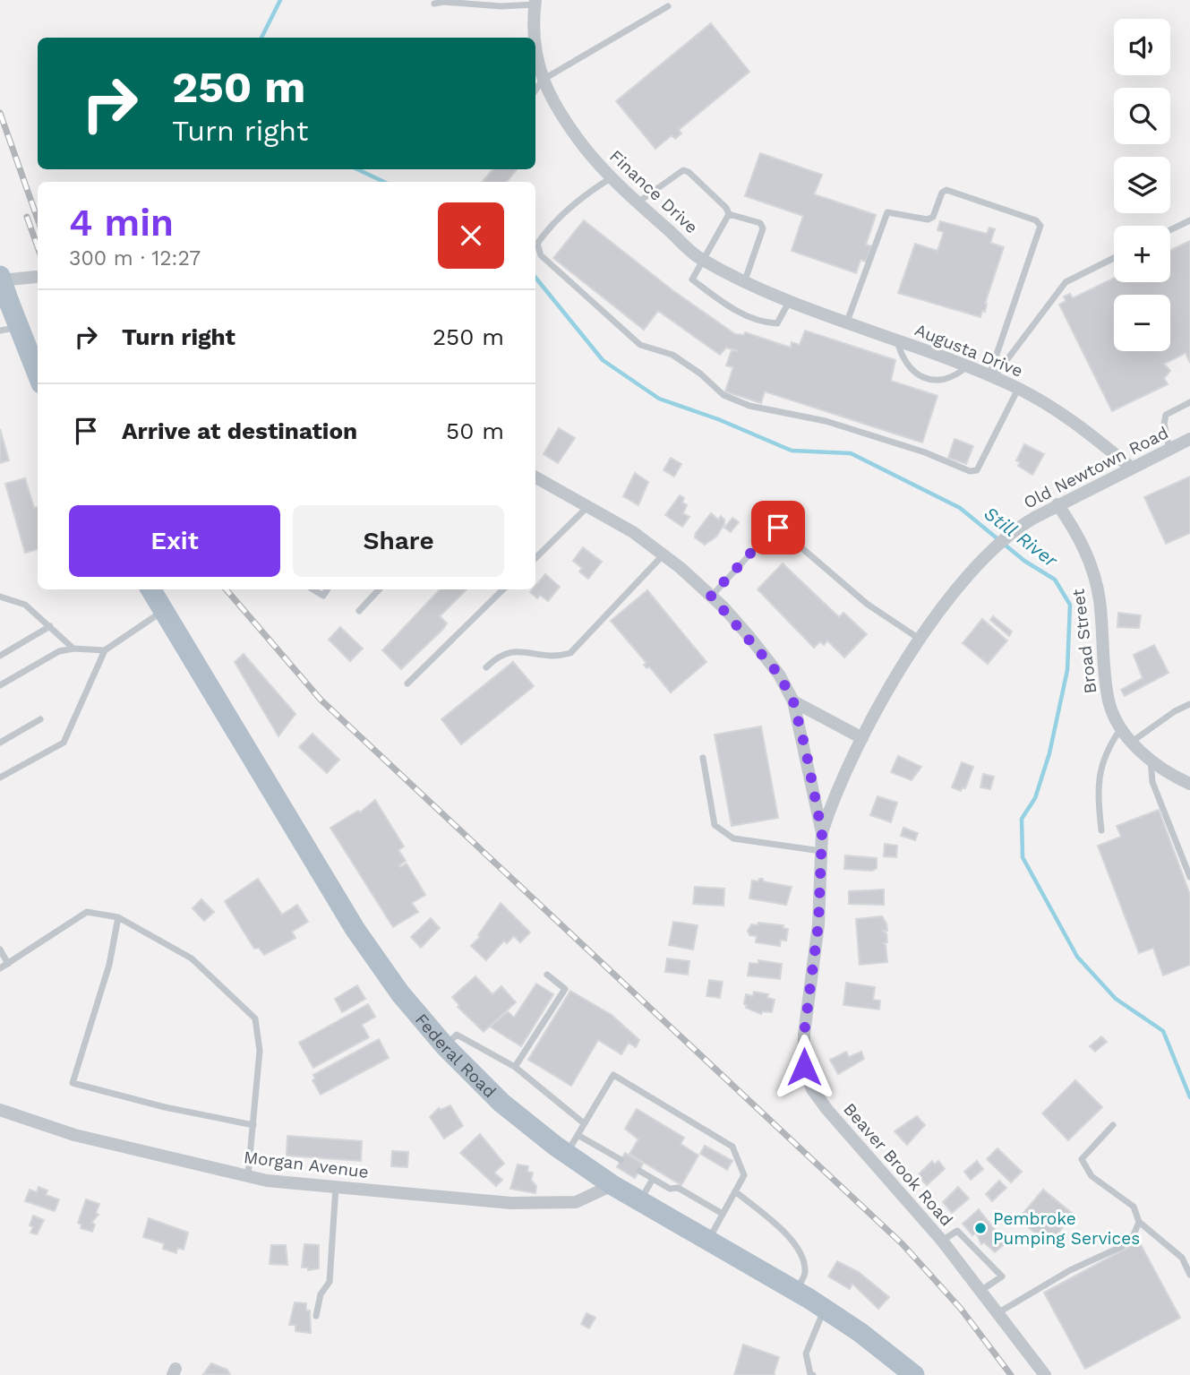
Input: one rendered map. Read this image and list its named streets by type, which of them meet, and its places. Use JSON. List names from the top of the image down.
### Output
{
  "streets": {
    "main road": ["Federal Road"],
    "street": [
      "Finance Drive",
      "Augusta Drive",
      "Old Newtown Road",
      "Broad Street",
      "Morgan Avenue",
      "Beaver Brook Road"
    ]
  },
  "crossings": [
    ["Finance Drive", "Augusta Drive"],
    ["Augusta Drive", "Old Newtown Road"],
    ["Old Newtown Road", "Broad Street"],
    ["Old Newtown Road", "Beaver Brook Road"],
    ["Federal Road", "Morgan Avenue"]
  ],
  "water": ["Still River"],
  "places": ["Pembroke Pumping Services"],
  "page": {
    "map_buttons": ["+", "−"],
    "turn": ["250 m", "Turn right"],
    "heading": ["4 min", "300 m · 12:27"],
    "list": [
      {
        "name": "Turn right",
        "value": "250 m"
      },
      {
        "name": "Arrive at destination",
        "value": "50 m"
      }
    ],
    "buttons": ["Exit", "Share"]
  }
}
